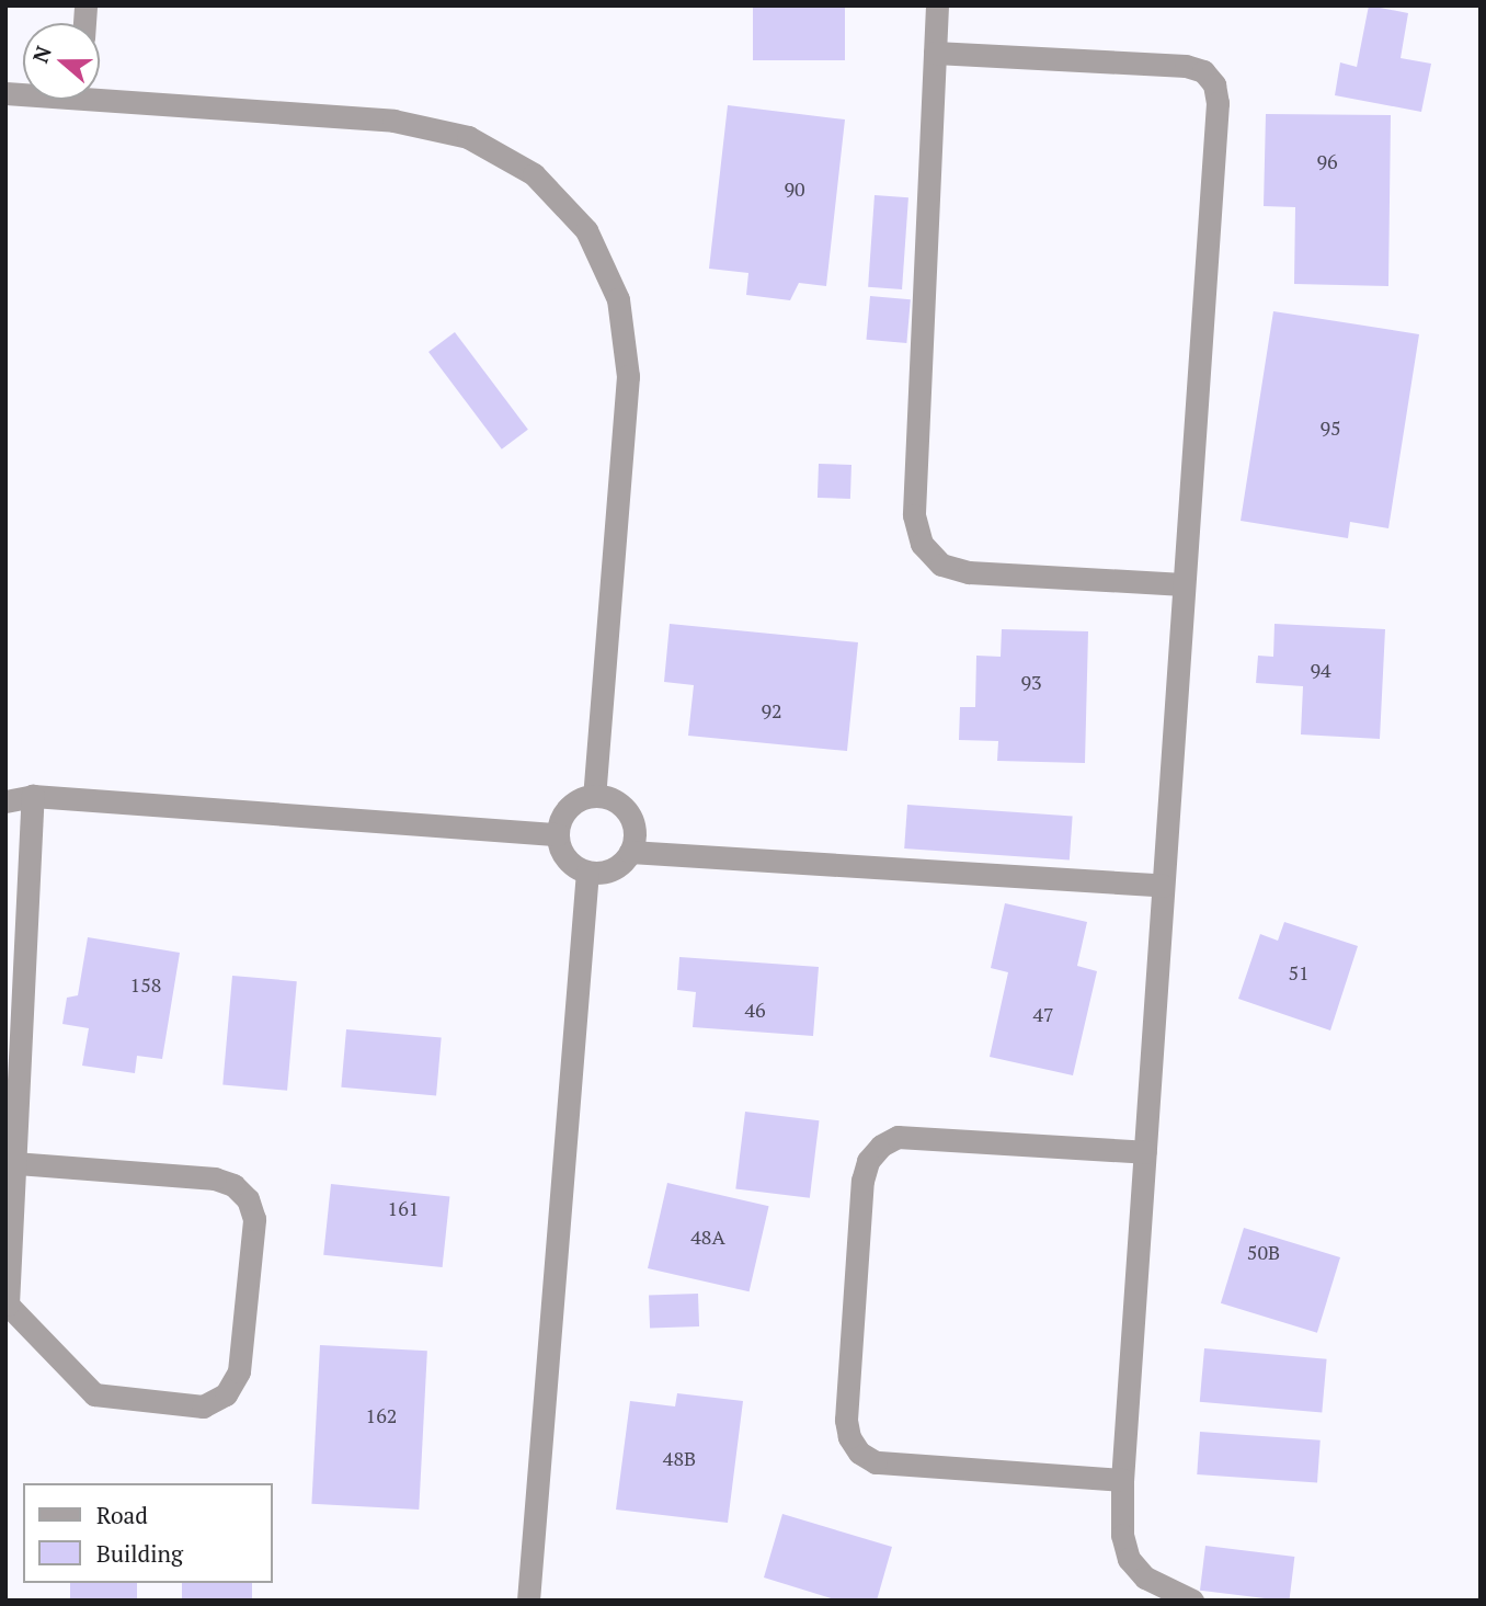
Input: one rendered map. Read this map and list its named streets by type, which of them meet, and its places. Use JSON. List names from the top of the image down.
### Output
{
  "house_numbers": [
    "96",
    "90",
    "95",
    "94",
    "93",
    "92",
    "51",
    "158",
    "46",
    "47",
    "161",
    "48A",
    "50B",
    "162",
    "48B"
  ],
  "legend": ["Road", "Building"],
  "north": "left"
}
